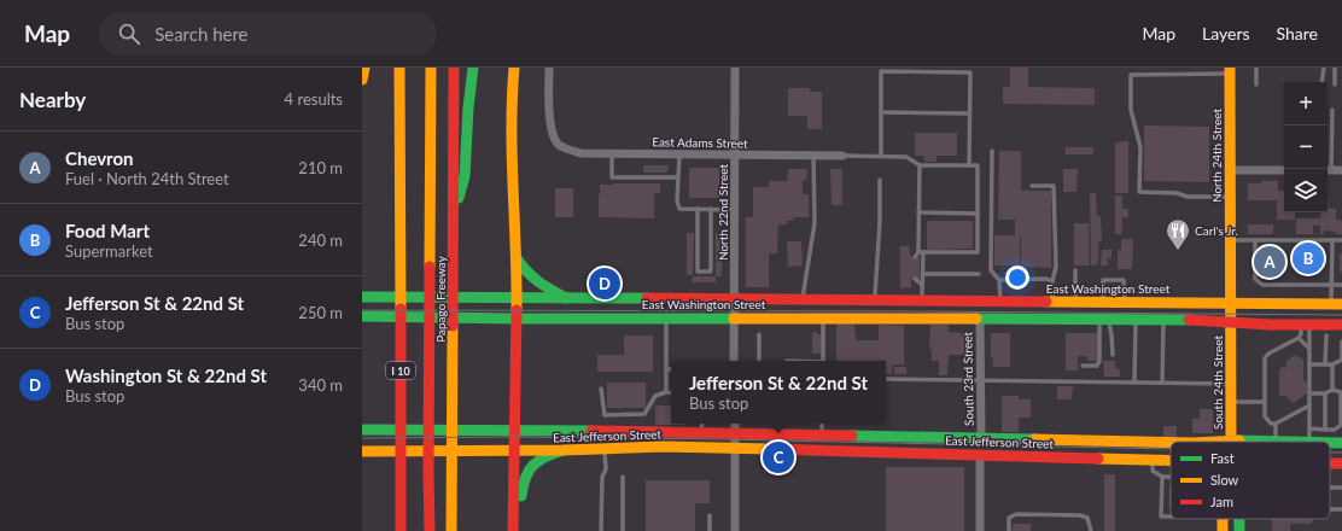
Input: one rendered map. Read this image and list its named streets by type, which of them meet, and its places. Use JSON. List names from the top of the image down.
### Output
{
  "streets": {
    "main road": [
      "North 24th Street",
      "East Washington Street",
      "Papago Freeway",
      "I 10",
      "South 24th Street",
      "East Jefferson Street"
    ],
    "street": ["East Adams Street", "North 22nd Street", "South 23rd Street"]
  },
  "crossings": [
    ["East Adams Street", "North 22nd Street"],
    ["North 24th Street", "East Washington Street"],
    ["North 24th Street", "South 24th Street"],
    ["North 22nd Street", "East Washington Street"],
    ["East Washington Street", "South 23rd Street"],
    ["East Washington Street", "South 24th Street"],
    ["South 23rd Street", "East Jefferson Street"],
    ["South 24th Street", "East Jefferson Street"]
  ],
  "places": {
    "restaurant": ["Carl's Jr."]
  },
  "legend": ["Fast", "Slow", "Jam"],
  "page": {
    "header": "Map",
    "search": "Search here",
    "nav": ["Map", "Layers", "Share"],
    "heading": ["Nearby", "4 results"],
    "map_buttons": ["+", "−"],
    "list": [
      {
        "mark": "A",
        "name": "Chevron",
        "note": "Fuel · North 24th Street",
        "value": "210 m"
      },
      {
        "mark": "B",
        "name": "Food Mart",
        "note": "Supermarket",
        "value": "240 m"
      },
      {
        "mark": "C",
        "name": "Jefferson St & 22nd St",
        "note": "Bus stop",
        "value": "250 m"
      },
      {
        "mark": "D",
        "name": "Washington St & 22nd St",
        "note": "Bus stop",
        "value": "340 m"
      }
    ],
    "pins": [
      "B",
      "A",
      "D",
      "C"
    ],
    "popup": ["Jefferson St & 22nd St", "Bus stop"]
  }
}
